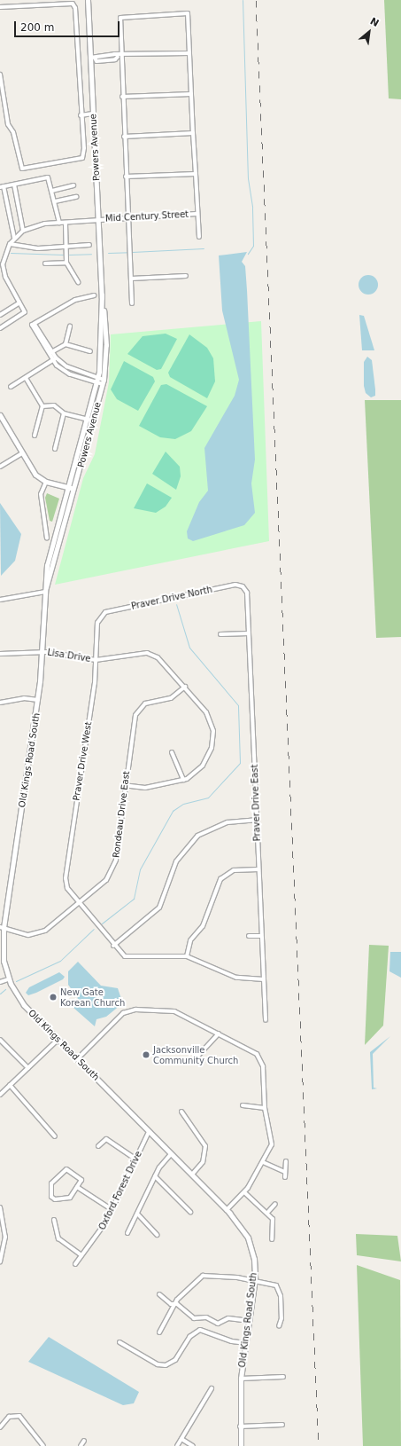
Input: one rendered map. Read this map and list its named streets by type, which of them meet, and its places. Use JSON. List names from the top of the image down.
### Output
{
  "streets": {
    "street": [
      "Powers Avenue",
      "Mid Century Street",
      "Praver Drive North",
      "Lisa Drive",
      "Old Kings Road South",
      "Praver Drive West",
      "Praver Drive East",
      "Rondeau Drive East",
      "Oxford Forest Drive"
    ]
  },
  "crossings": [
    ["Powers Avenue", "Mid Century Street"],
    ["Powers Avenue", "Old Kings Road South"],
    ["Praver Drive North", "Praver Drive West"],
    ["Praver Drive North", "Praver Drive East"],
    ["Lisa Drive", "Old Kings Road South"],
    ["Lisa Drive", "Praver Drive West"],
    ["Lisa Drive", "Rondeau Drive East"],
    ["Old Kings Road South", "Rondeau Drive East"],
    ["Old Kings Road South", "Oxford Forest Drive"],
    ["Praver Drive West", "Rondeau Drive East"]
  ],
  "places": ["New Gate Korean Church", "Jacksonville Community Church"],
  "scale_bar": "200 m",
  "north": "top right"
}
